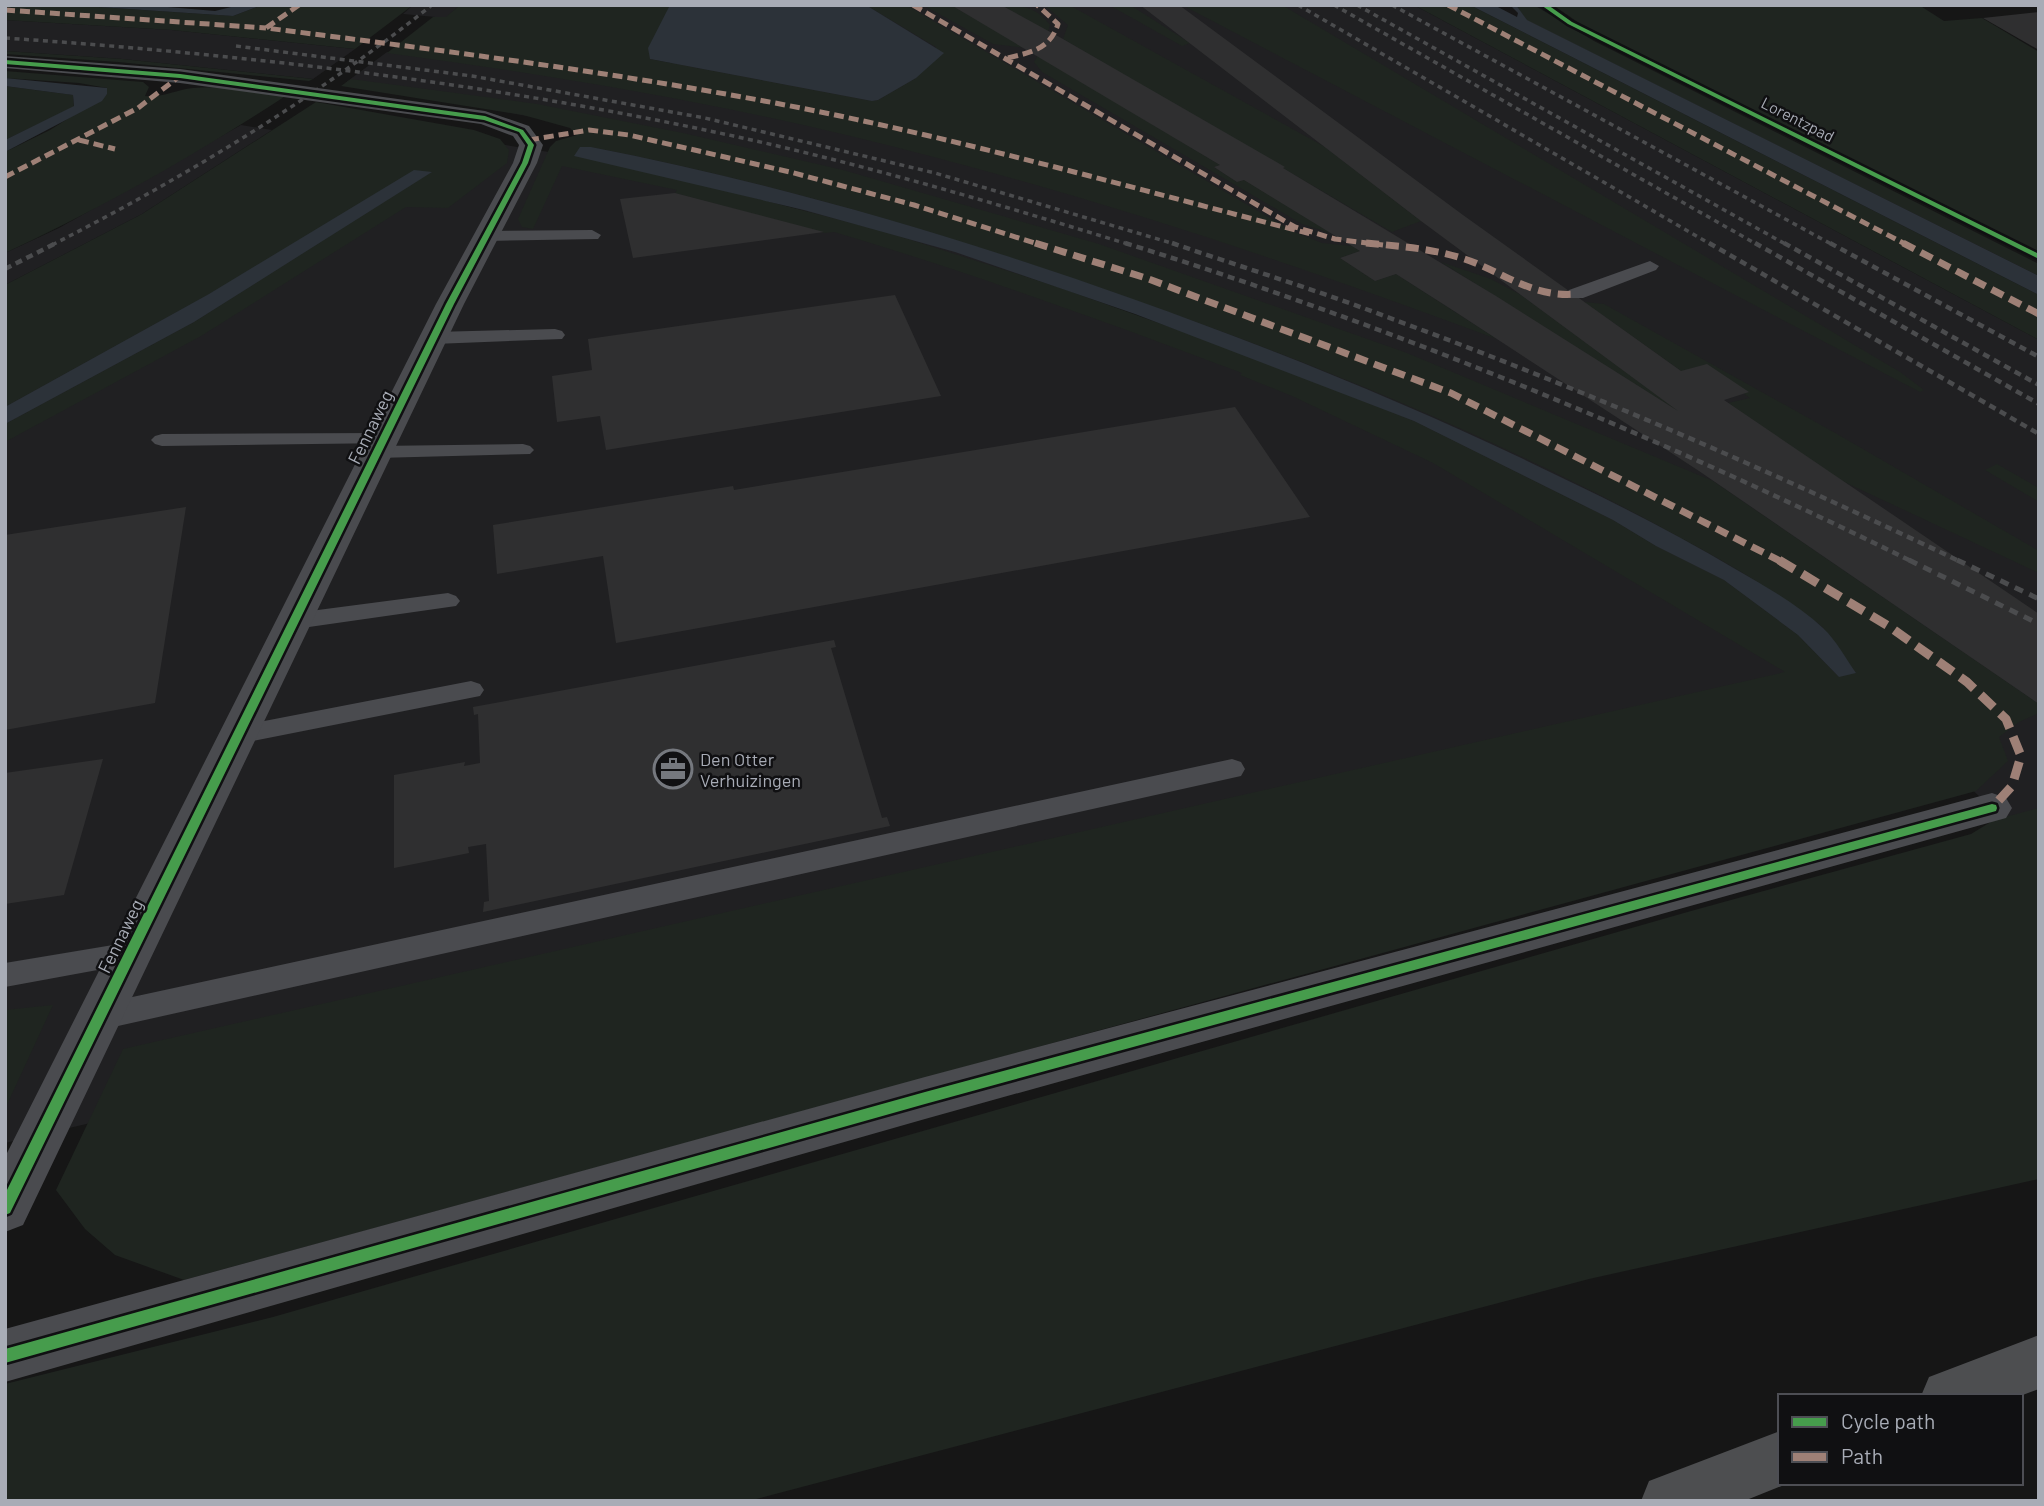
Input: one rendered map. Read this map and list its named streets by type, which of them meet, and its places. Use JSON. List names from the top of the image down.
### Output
{
  "streets": {
    "street": ["Fennaweg"],
    "cycle path": ["Lorentzpad"]
  },
  "places": {
    "office": ["Den Otter Verhuizingen"]
  },
  "legend": ["Cycle path", "Path"]
}
